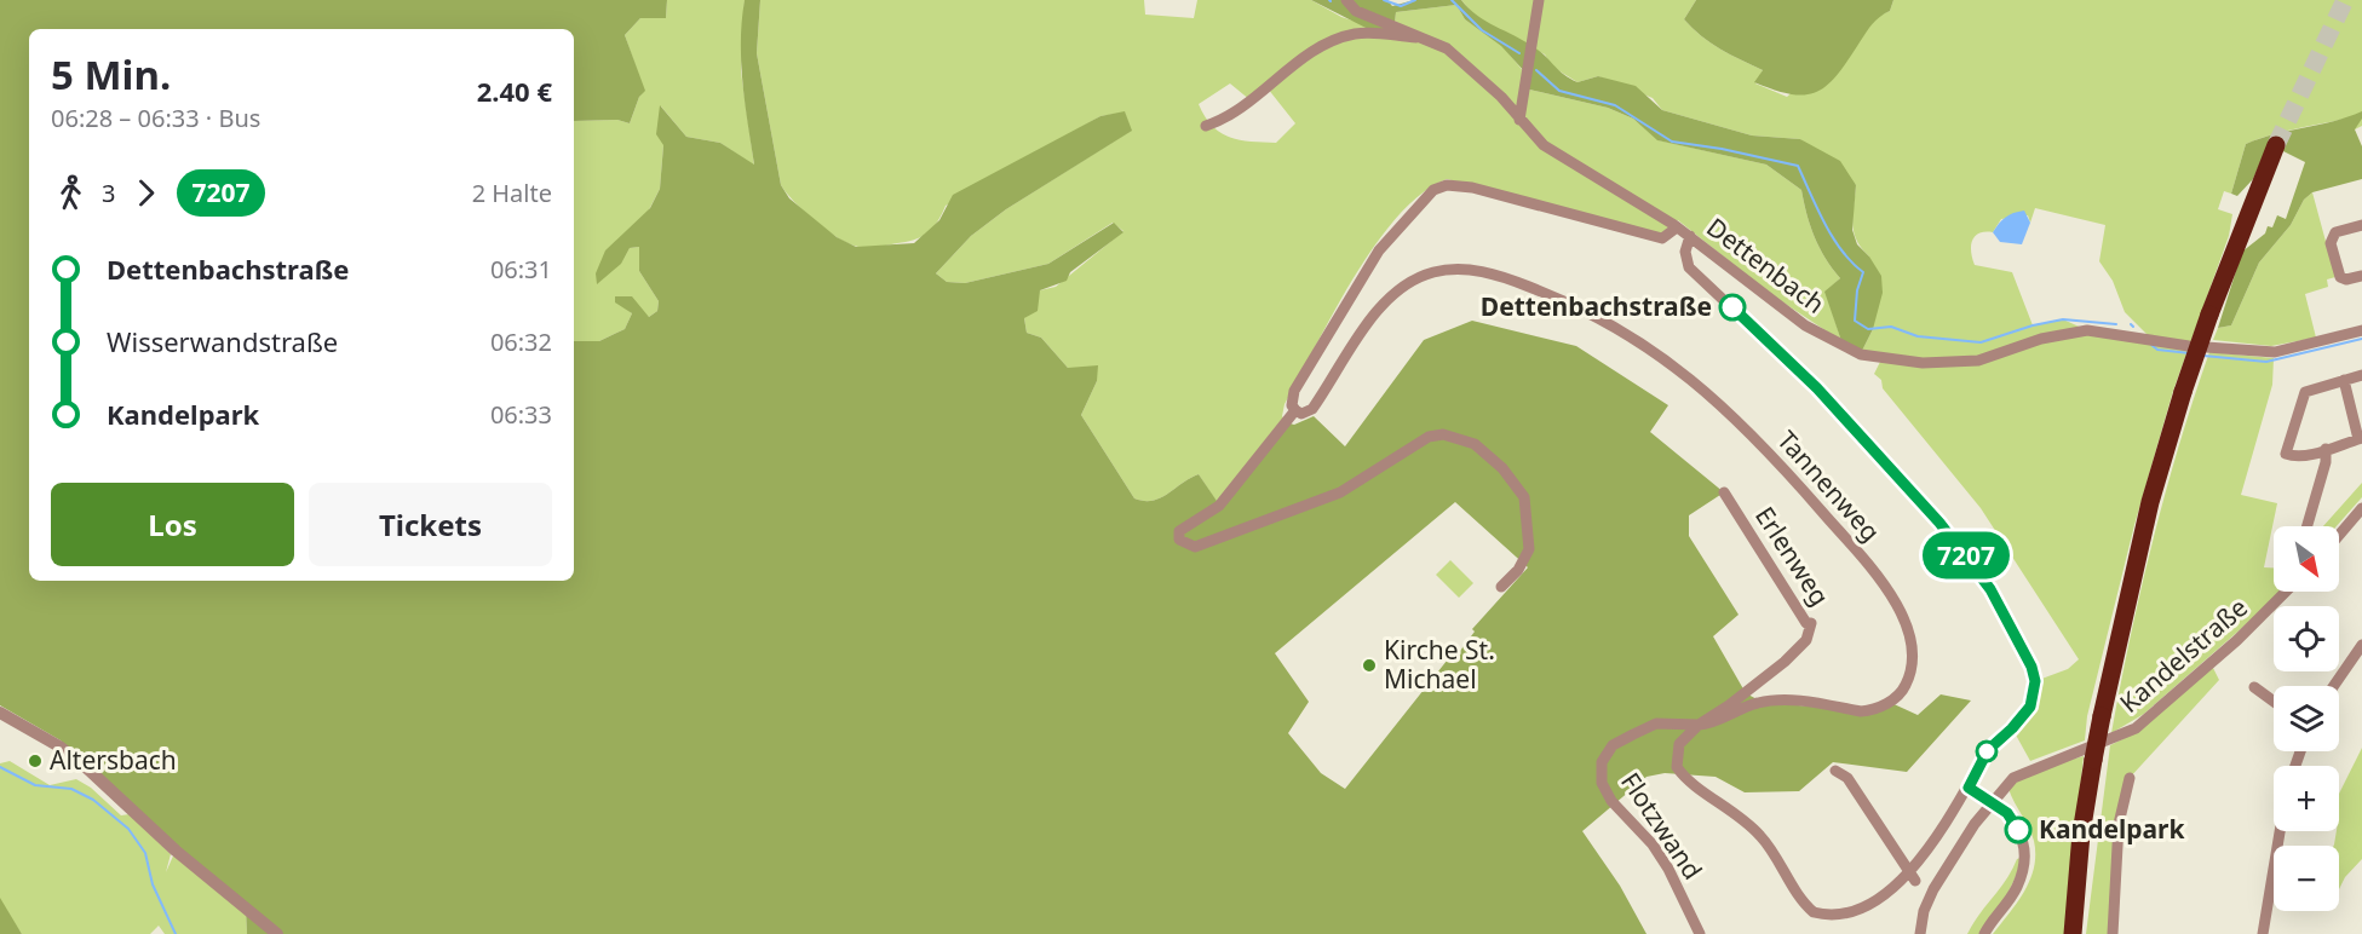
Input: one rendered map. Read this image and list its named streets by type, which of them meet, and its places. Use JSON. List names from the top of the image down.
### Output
{
  "streets": {
    "street": [
      "Dettenbach",
      "Tannenweg",
      "Erlenweg",
      "Kandelstraße",
      "Flotzwand"
    ]
  },
  "crossings": [
    ["Tannenweg", "Erlenweg"],
    ["Tannenweg", "Flotzwand"],
    ["Erlenweg", "Flotzwand"]
  ],
  "places": [
    "Dettenbachstraße",
    "Kirche St. Michael",
    "Altersbach",
    "Kandelpark"
  ],
  "lines": ["bus line 7207"],
  "north": "bottom right",
  "page": {
    "on_map": "7207",
    "heading": ["5 Min.", "06:28 – 06:33 · Bus", "2.40 €"],
    "legs": ["3", "7207", "2 Halte"],
    "list": [
      {
        "name": "Dettenbachstraße",
        "value": "06:31"
      },
      {
        "name": "Wisserwandstraße",
        "value": "06:32"
      },
      {
        "name": "Kandelpark",
        "value": "06:33"
      }
    ],
    "buttons": ["Los", "Tickets"],
    "map_buttons": ["+", "−"]
  }
}
